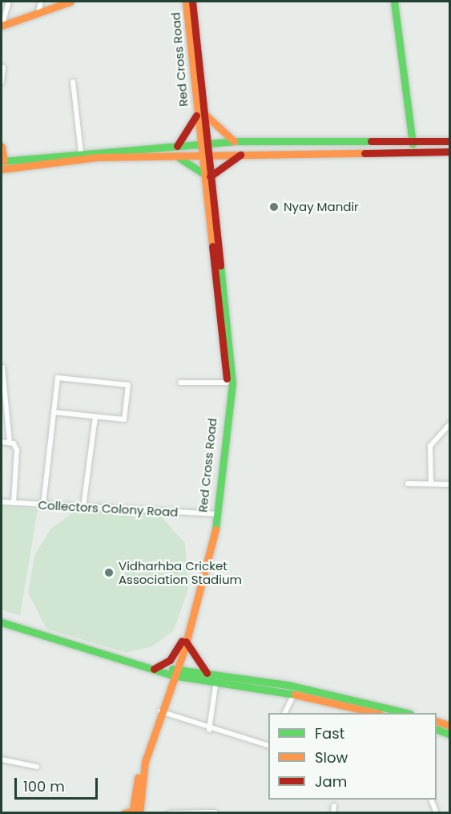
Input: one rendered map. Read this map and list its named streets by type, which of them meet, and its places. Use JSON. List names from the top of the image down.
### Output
{
  "streets": {
    "street": ["Red Cross Road", "Collectors Colony Road"]
  },
  "crossings": [
    ["Red Cross Road", "Collectors Colony Road"]
  ],
  "places": ["Nyay Mandir", "Vidharhba Cricket Association Stadium"],
  "legend": ["Fast", "Slow", "Jam"],
  "scale_bar": "100 m"
}
